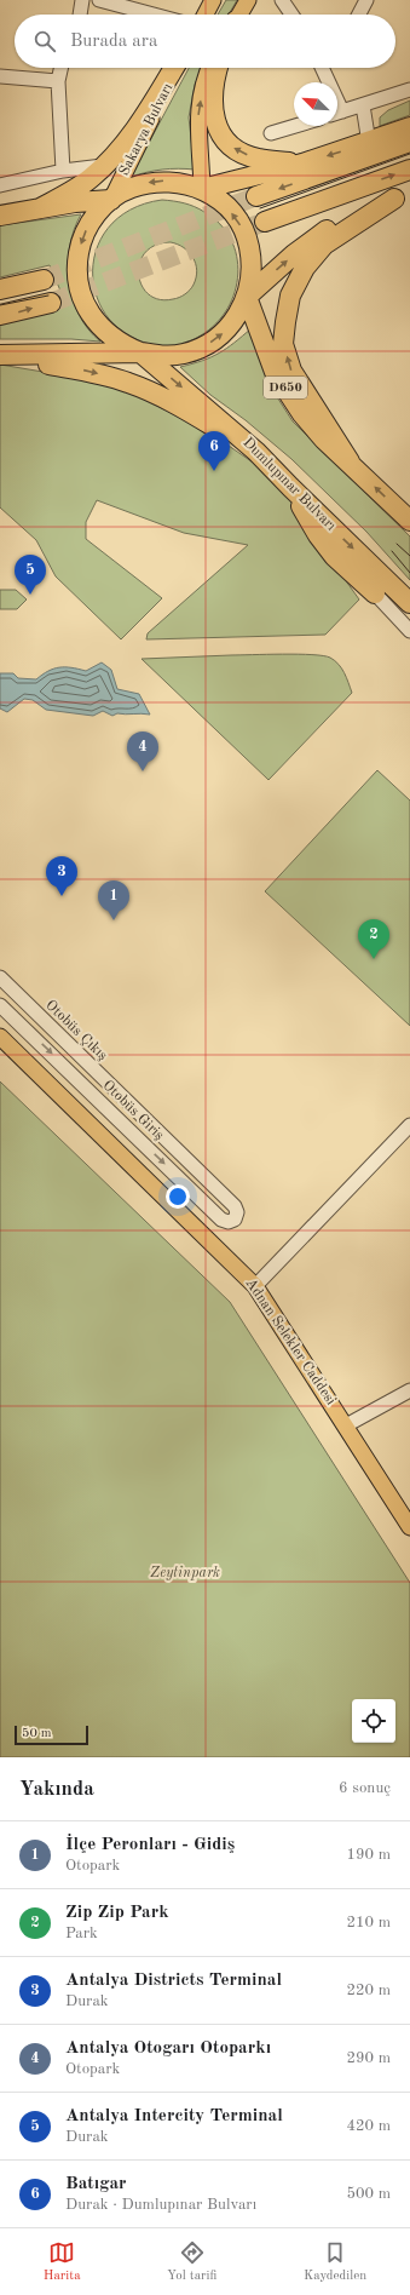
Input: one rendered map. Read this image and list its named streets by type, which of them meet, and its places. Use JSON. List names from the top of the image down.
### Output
{
  "streets": {
    "highway": ["D650", "Dumlupınar Bulvarı"],
    "main road": ["Sakarya Bulvarı", "Adnan Selekler Caddesi"],
    "street": ["Otobüs Çıkış", "Otobüs Giriş"]
  },
  "crossings": [
    ["Otobüs Çıkış", "Otobüs Giriş"]
  ],
  "one_way": ["Otobüs Giriş"],
  "parks": ["Zeytinpark"],
  "scale_bar": "50 m",
  "north": "top left",
  "page": {
    "search": "Burada ara",
    "pins": [
      "6",
      "5",
      "4",
      "3",
      "1",
      "2"
    ],
    "scale": "50 m",
    "heading": ["Yakında", "6 sonuç"],
    "list": [
      {
        "mark": "1",
        "name": "İlçe Peronları - Gidiş",
        "note": "Otopark",
        "value": "190 m"
      },
      {
        "mark": "2",
        "name": "Zip Zip Park",
        "note": "Park",
        "value": "210 m"
      },
      {
        "mark": "3",
        "name": "Antalya Districts Terminal",
        "note": "Durak",
        "value": "220 m"
      },
      {
        "mark": "4",
        "name": "Antalya Otogarı Otoparkı",
        "note": "Otopark",
        "value": "290 m"
      },
      {
        "mark": "5",
        "name": "Antalya Intercity Terminal",
        "note": "Durak",
        "value": "420 m"
      },
      {
        "mark": "6",
        "name": "Batıgar",
        "note": "Durak · Dumlupınar Bulvarı",
        "value": "500 m"
      }
    ],
    "nav": ["Harita", "Yol tarifi", "Kaydedilen"]
  }
}
